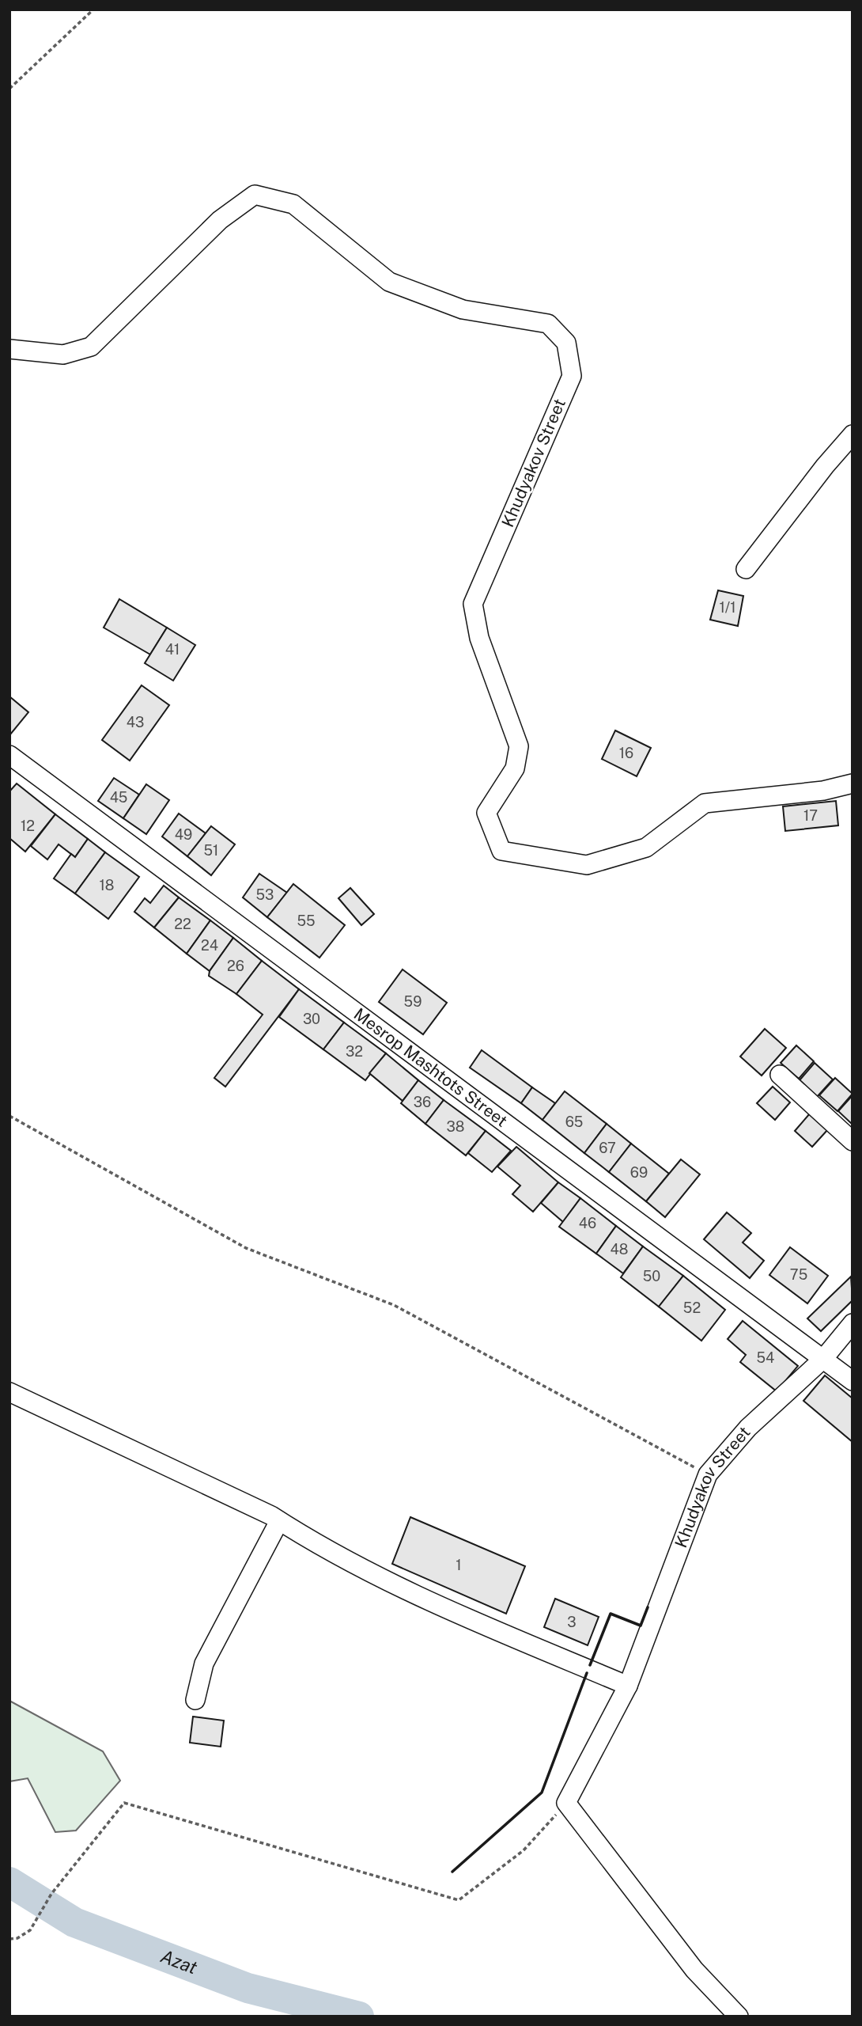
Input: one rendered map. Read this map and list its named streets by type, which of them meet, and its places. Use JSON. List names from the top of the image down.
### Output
{
  "streets": {
    "street": ["Khudyakov Street", "Mesrop Mashtots Street"]
  },
  "crossings": [
    ["Khudyakov Street", "Mesrop Mashtots Street"]
  ],
  "water": ["Azat"],
  "house_numbers": [
    "1/1",
    "41",
    "43",
    "16",
    "45",
    "17",
    "12",
    "49",
    "51",
    "18",
    "53",
    "55",
    "22",
    "24",
    "26",
    "59",
    "30",
    "32",
    "36",
    "65",
    "38",
    "67",
    "69",
    "46",
    "48",
    "75",
    "50",
    "52",
    "54",
    "1",
    "3"
  ]
}
